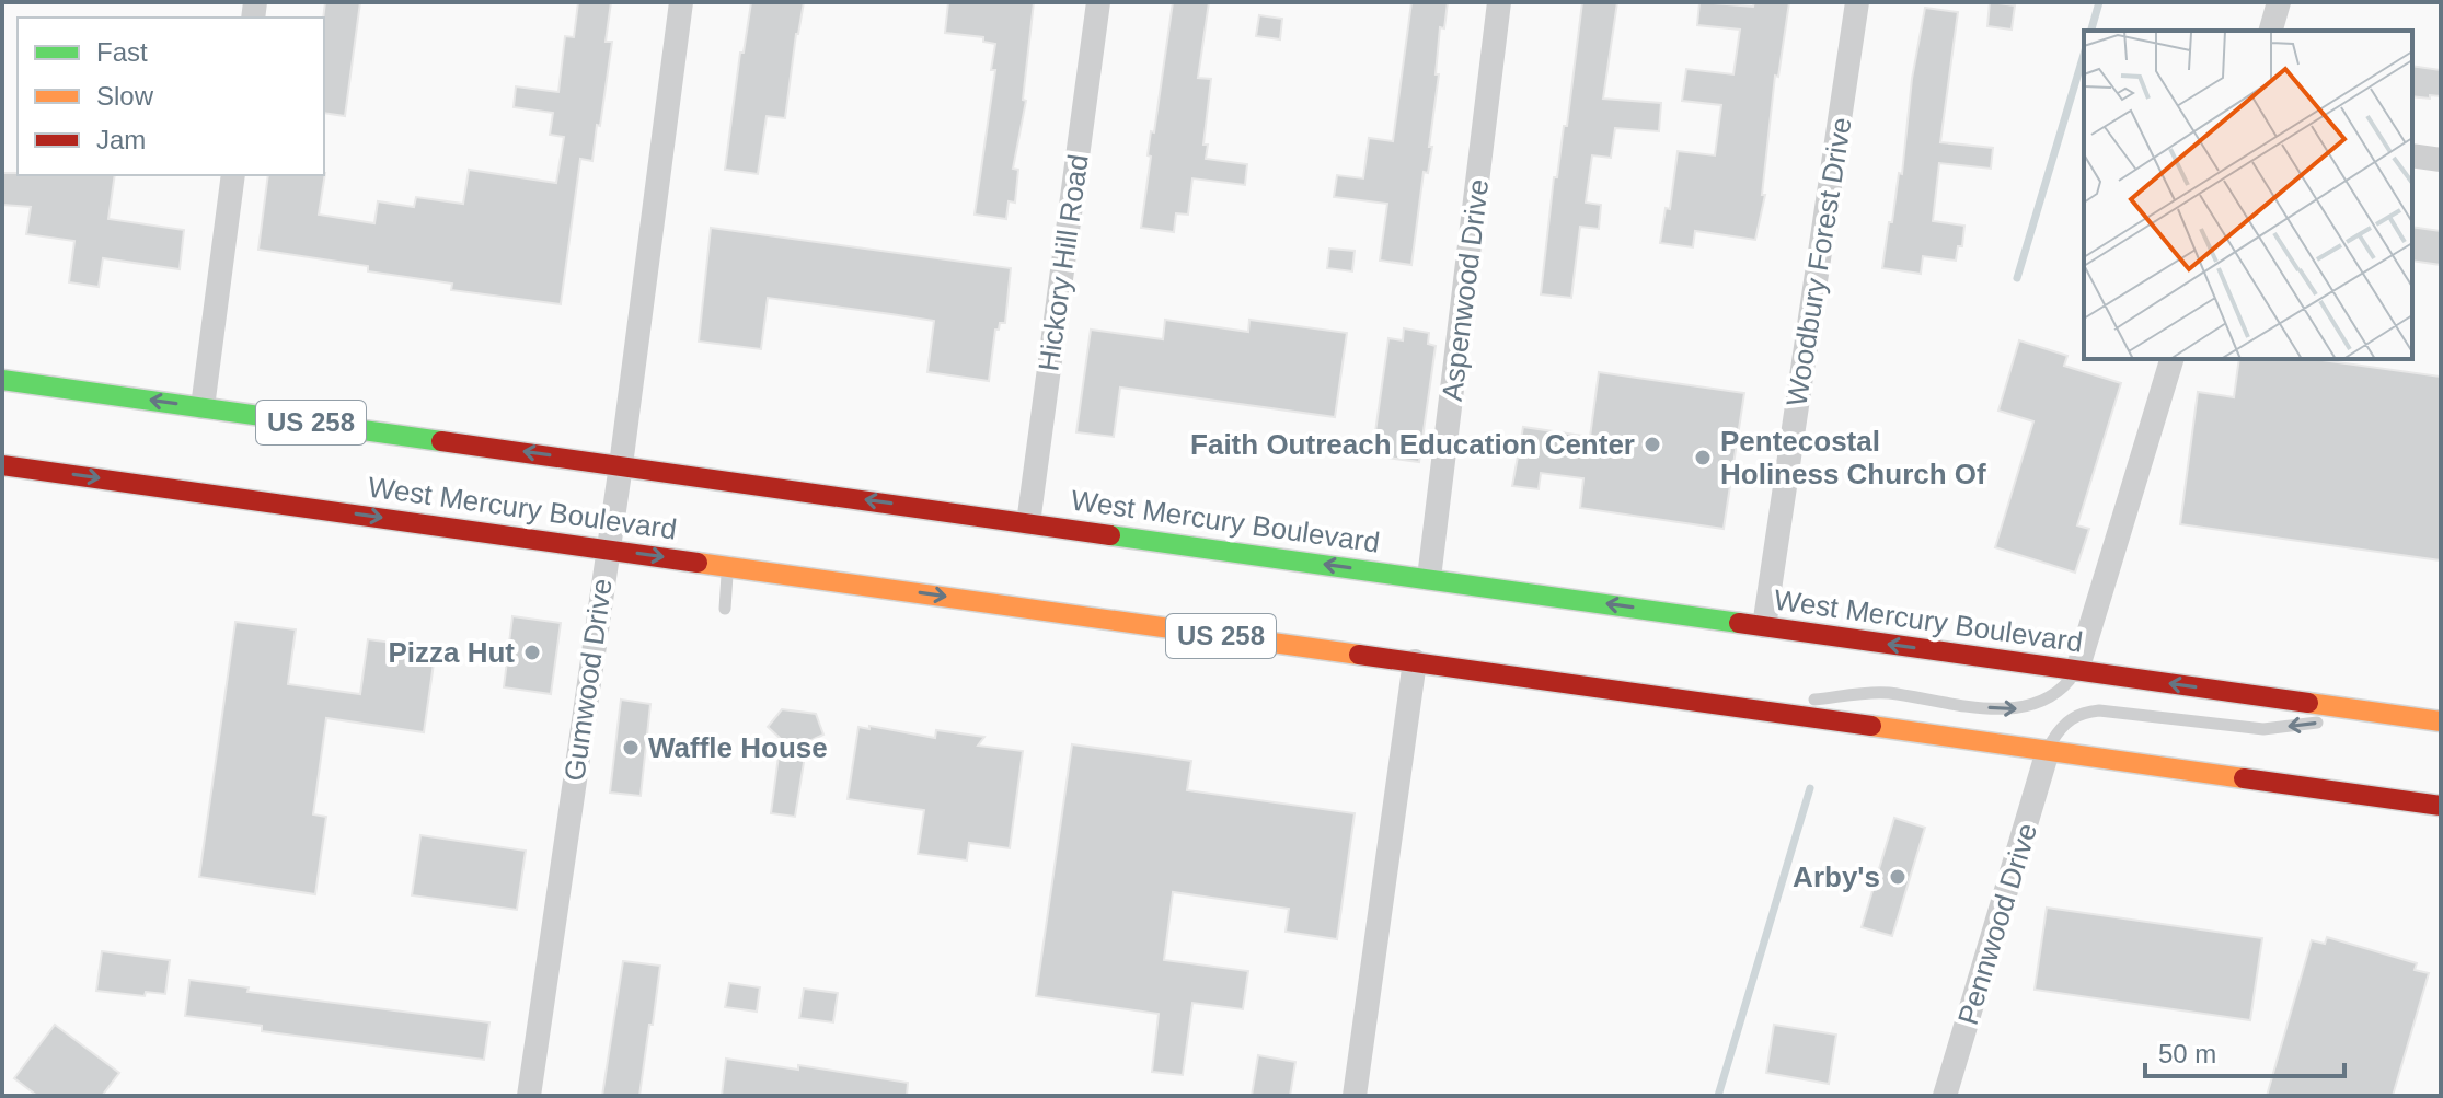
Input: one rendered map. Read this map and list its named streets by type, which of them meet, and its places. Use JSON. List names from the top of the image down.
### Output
{
  "streets": {
    "highway": ["US 258", "West Mercury Boulevard"],
    "street": [
      "Woodbury Forest Drive",
      "Hickory Hill Road",
      "Aspenwood Drive",
      "Gumwood Drive",
      "Pennwood Drive"
    ]
  },
  "crossings": [
    ["Woodbury Forest Drive", "West Mercury Boulevard"],
    ["Hickory Hill Road", "West Mercury Boulevard"],
    ["Aspenwood Drive", "West Mercury Boulevard"],
    ["West Mercury Boulevard", "Gumwood Drive"],
    ["West Mercury Boulevard", "Pennwood Drive"]
  ],
  "places": [
    "Faith Outreach Education Center",
    "Pentecostal Holiness Church Of",
    "Pizza Hut",
    "Waffle House",
    "Arby's"
  ],
  "legend": ["Fast", "Slow", "Jam"],
  "scale_bar": "50 m"
}
